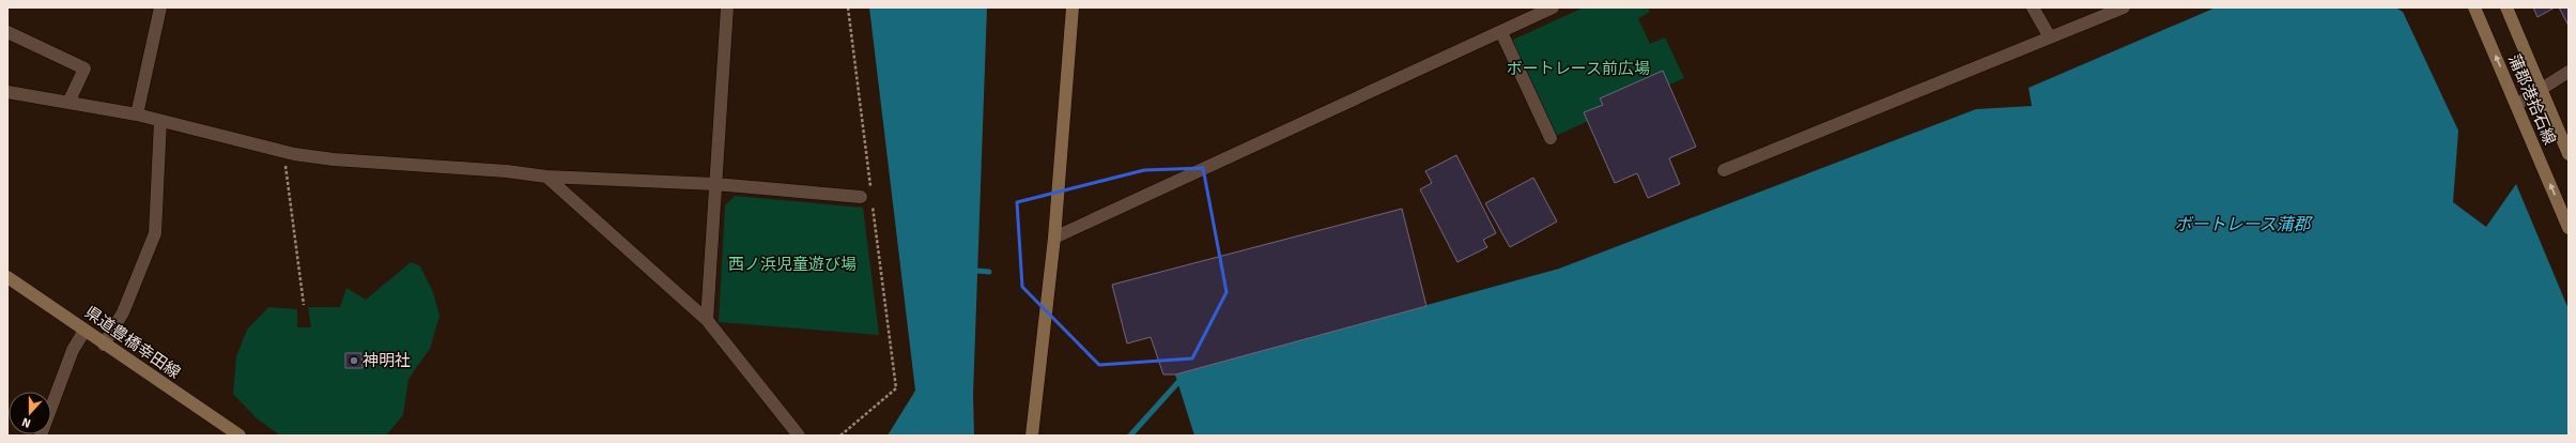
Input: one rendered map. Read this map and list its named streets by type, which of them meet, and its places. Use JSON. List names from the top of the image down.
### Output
{
  "streets": {
    "main road": ["蒲郡港拾石線", "県道豊橋幸田線"]
  },
  "water": ["ボートレース蒲郡"],
  "parks": ["ボートレース前広場", "西ノ浜児童遊び場"],
  "places": ["神明社"],
  "north": "bottom"
}
